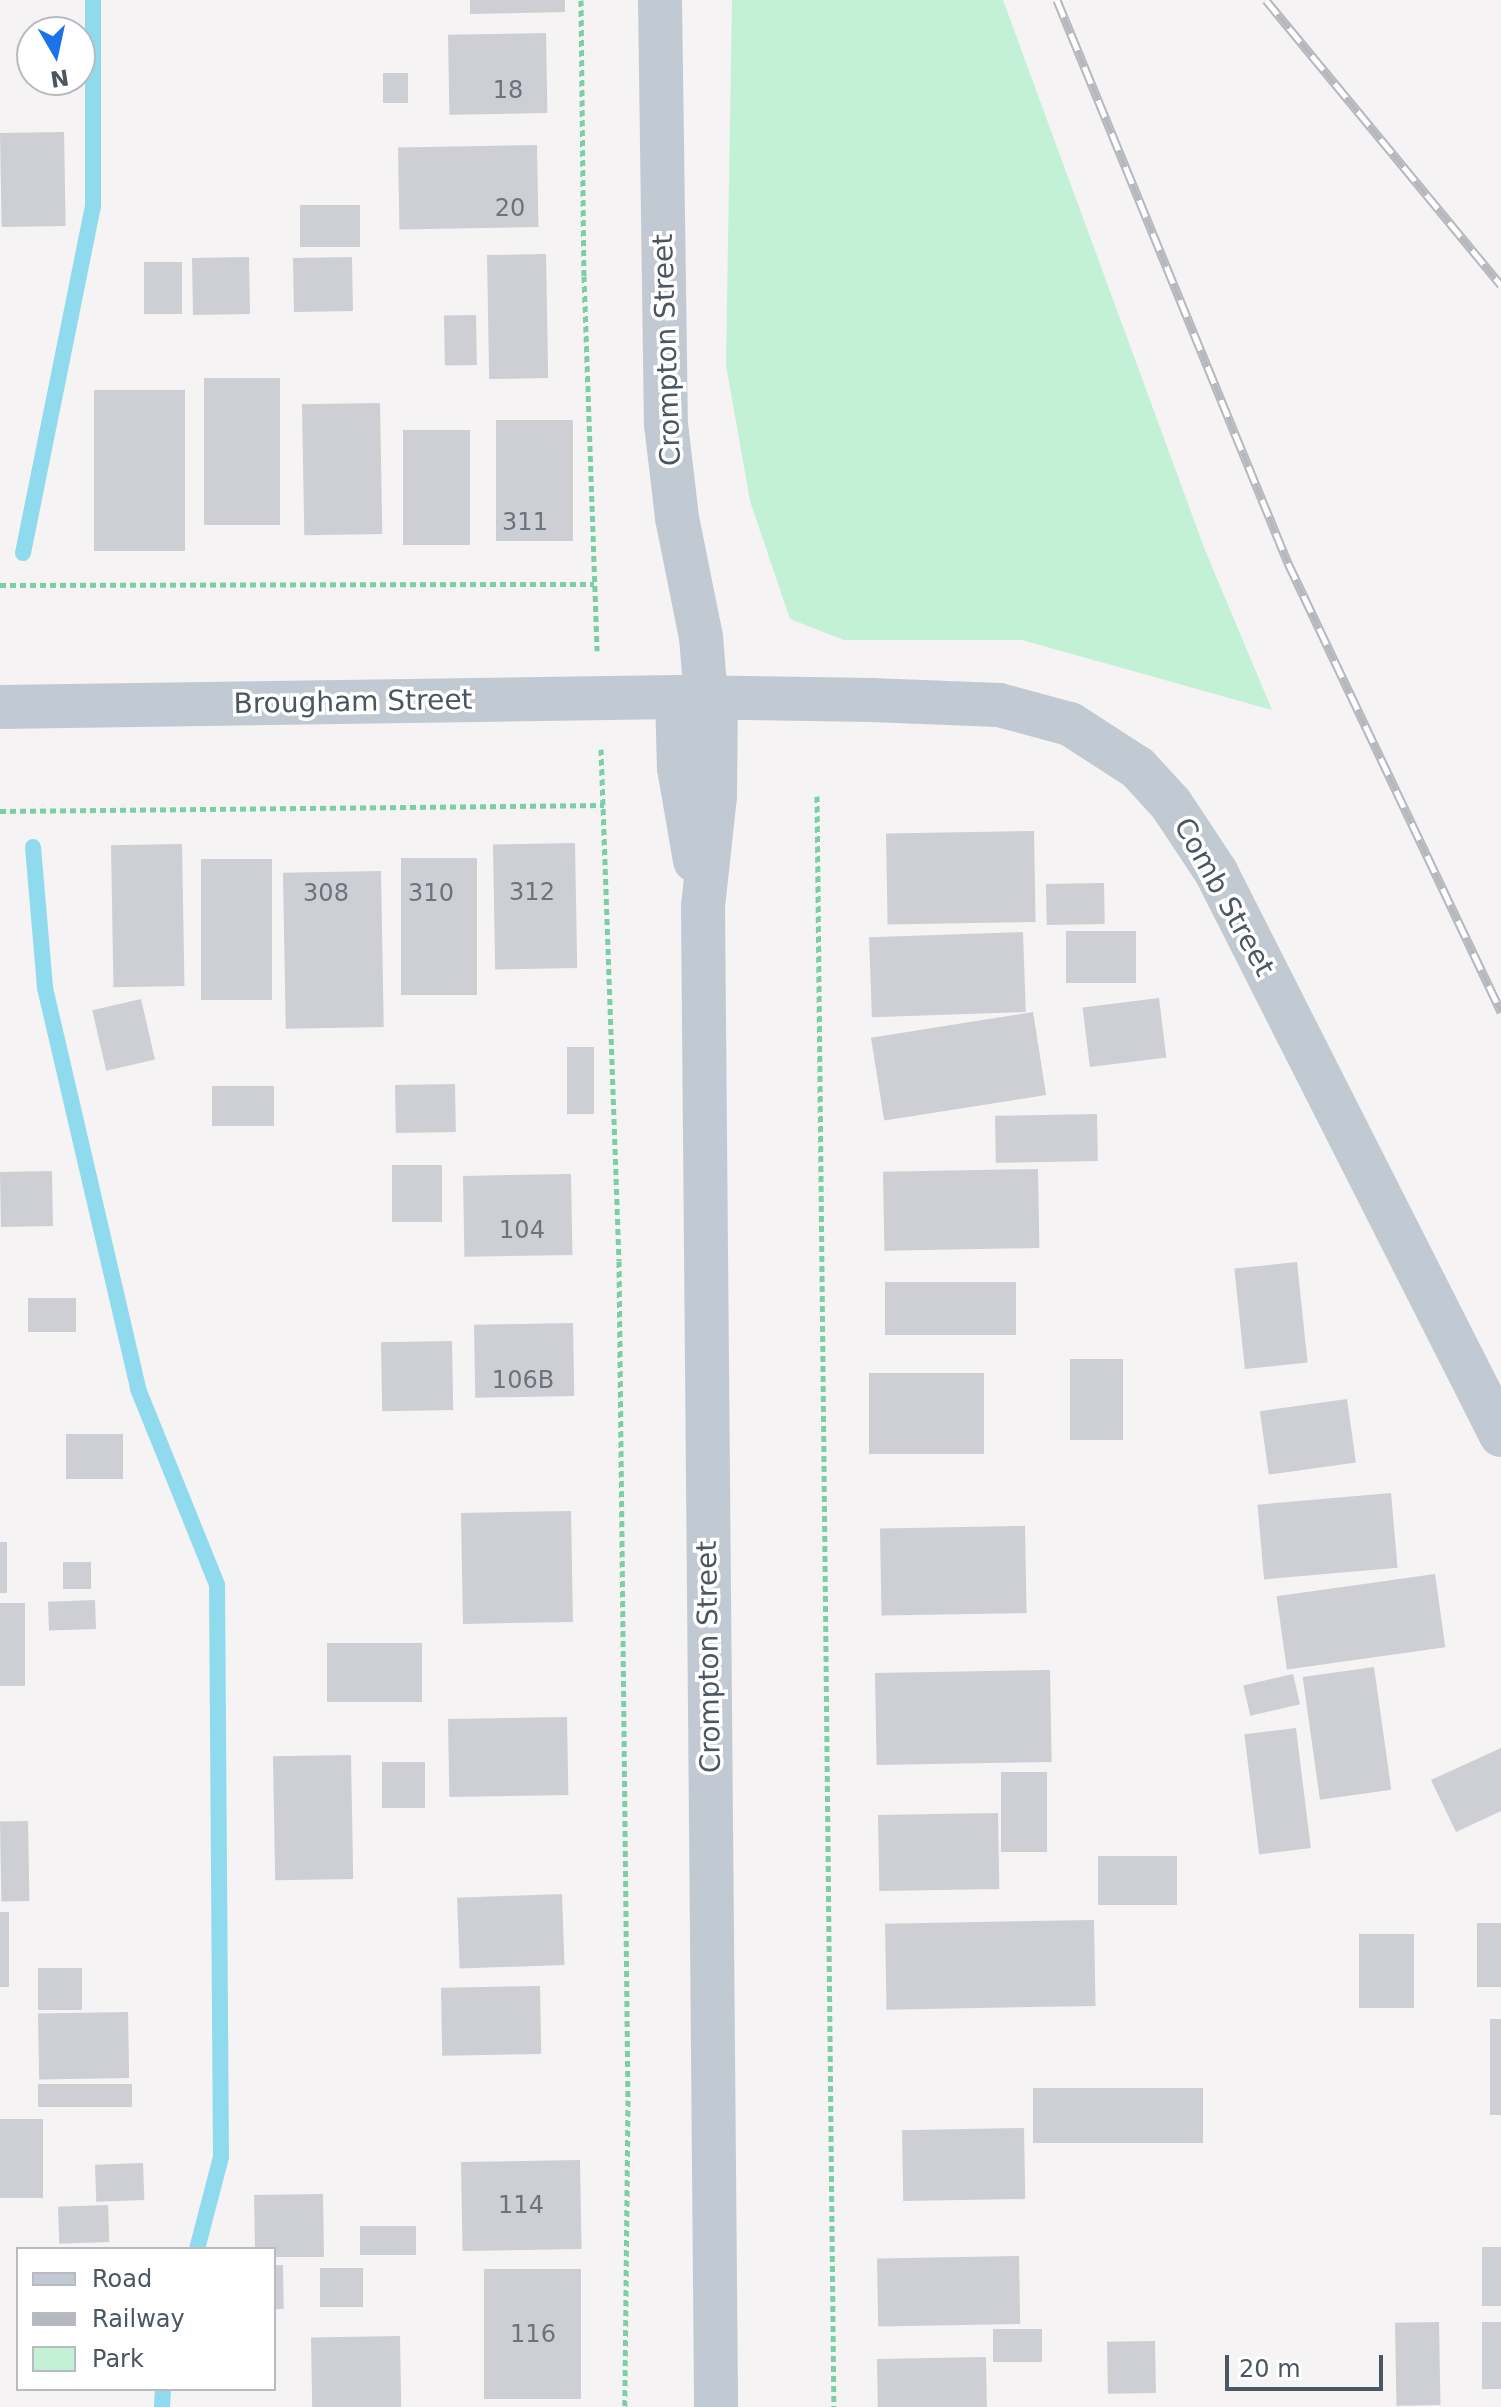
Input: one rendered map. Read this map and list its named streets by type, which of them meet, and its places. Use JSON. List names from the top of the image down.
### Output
{
  "streets": {
    "street": ["Crompton Street", "Brougham Street", "Comb Street"]
  },
  "crossings": [
    ["Crompton Street", "Brougham Street"],
    ["Crompton Street", "Comb Street"],
    ["Brougham Street", "Comb Street"]
  ],
  "house_numbers": [
    "18",
    "20",
    "311",
    "312",
    "308",
    "310",
    "104",
    "106B",
    "114",
    "116"
  ],
  "legend": ["Road", "Railway", "Park"],
  "scale_bar": "20 m",
  "north": "bottom"
}
